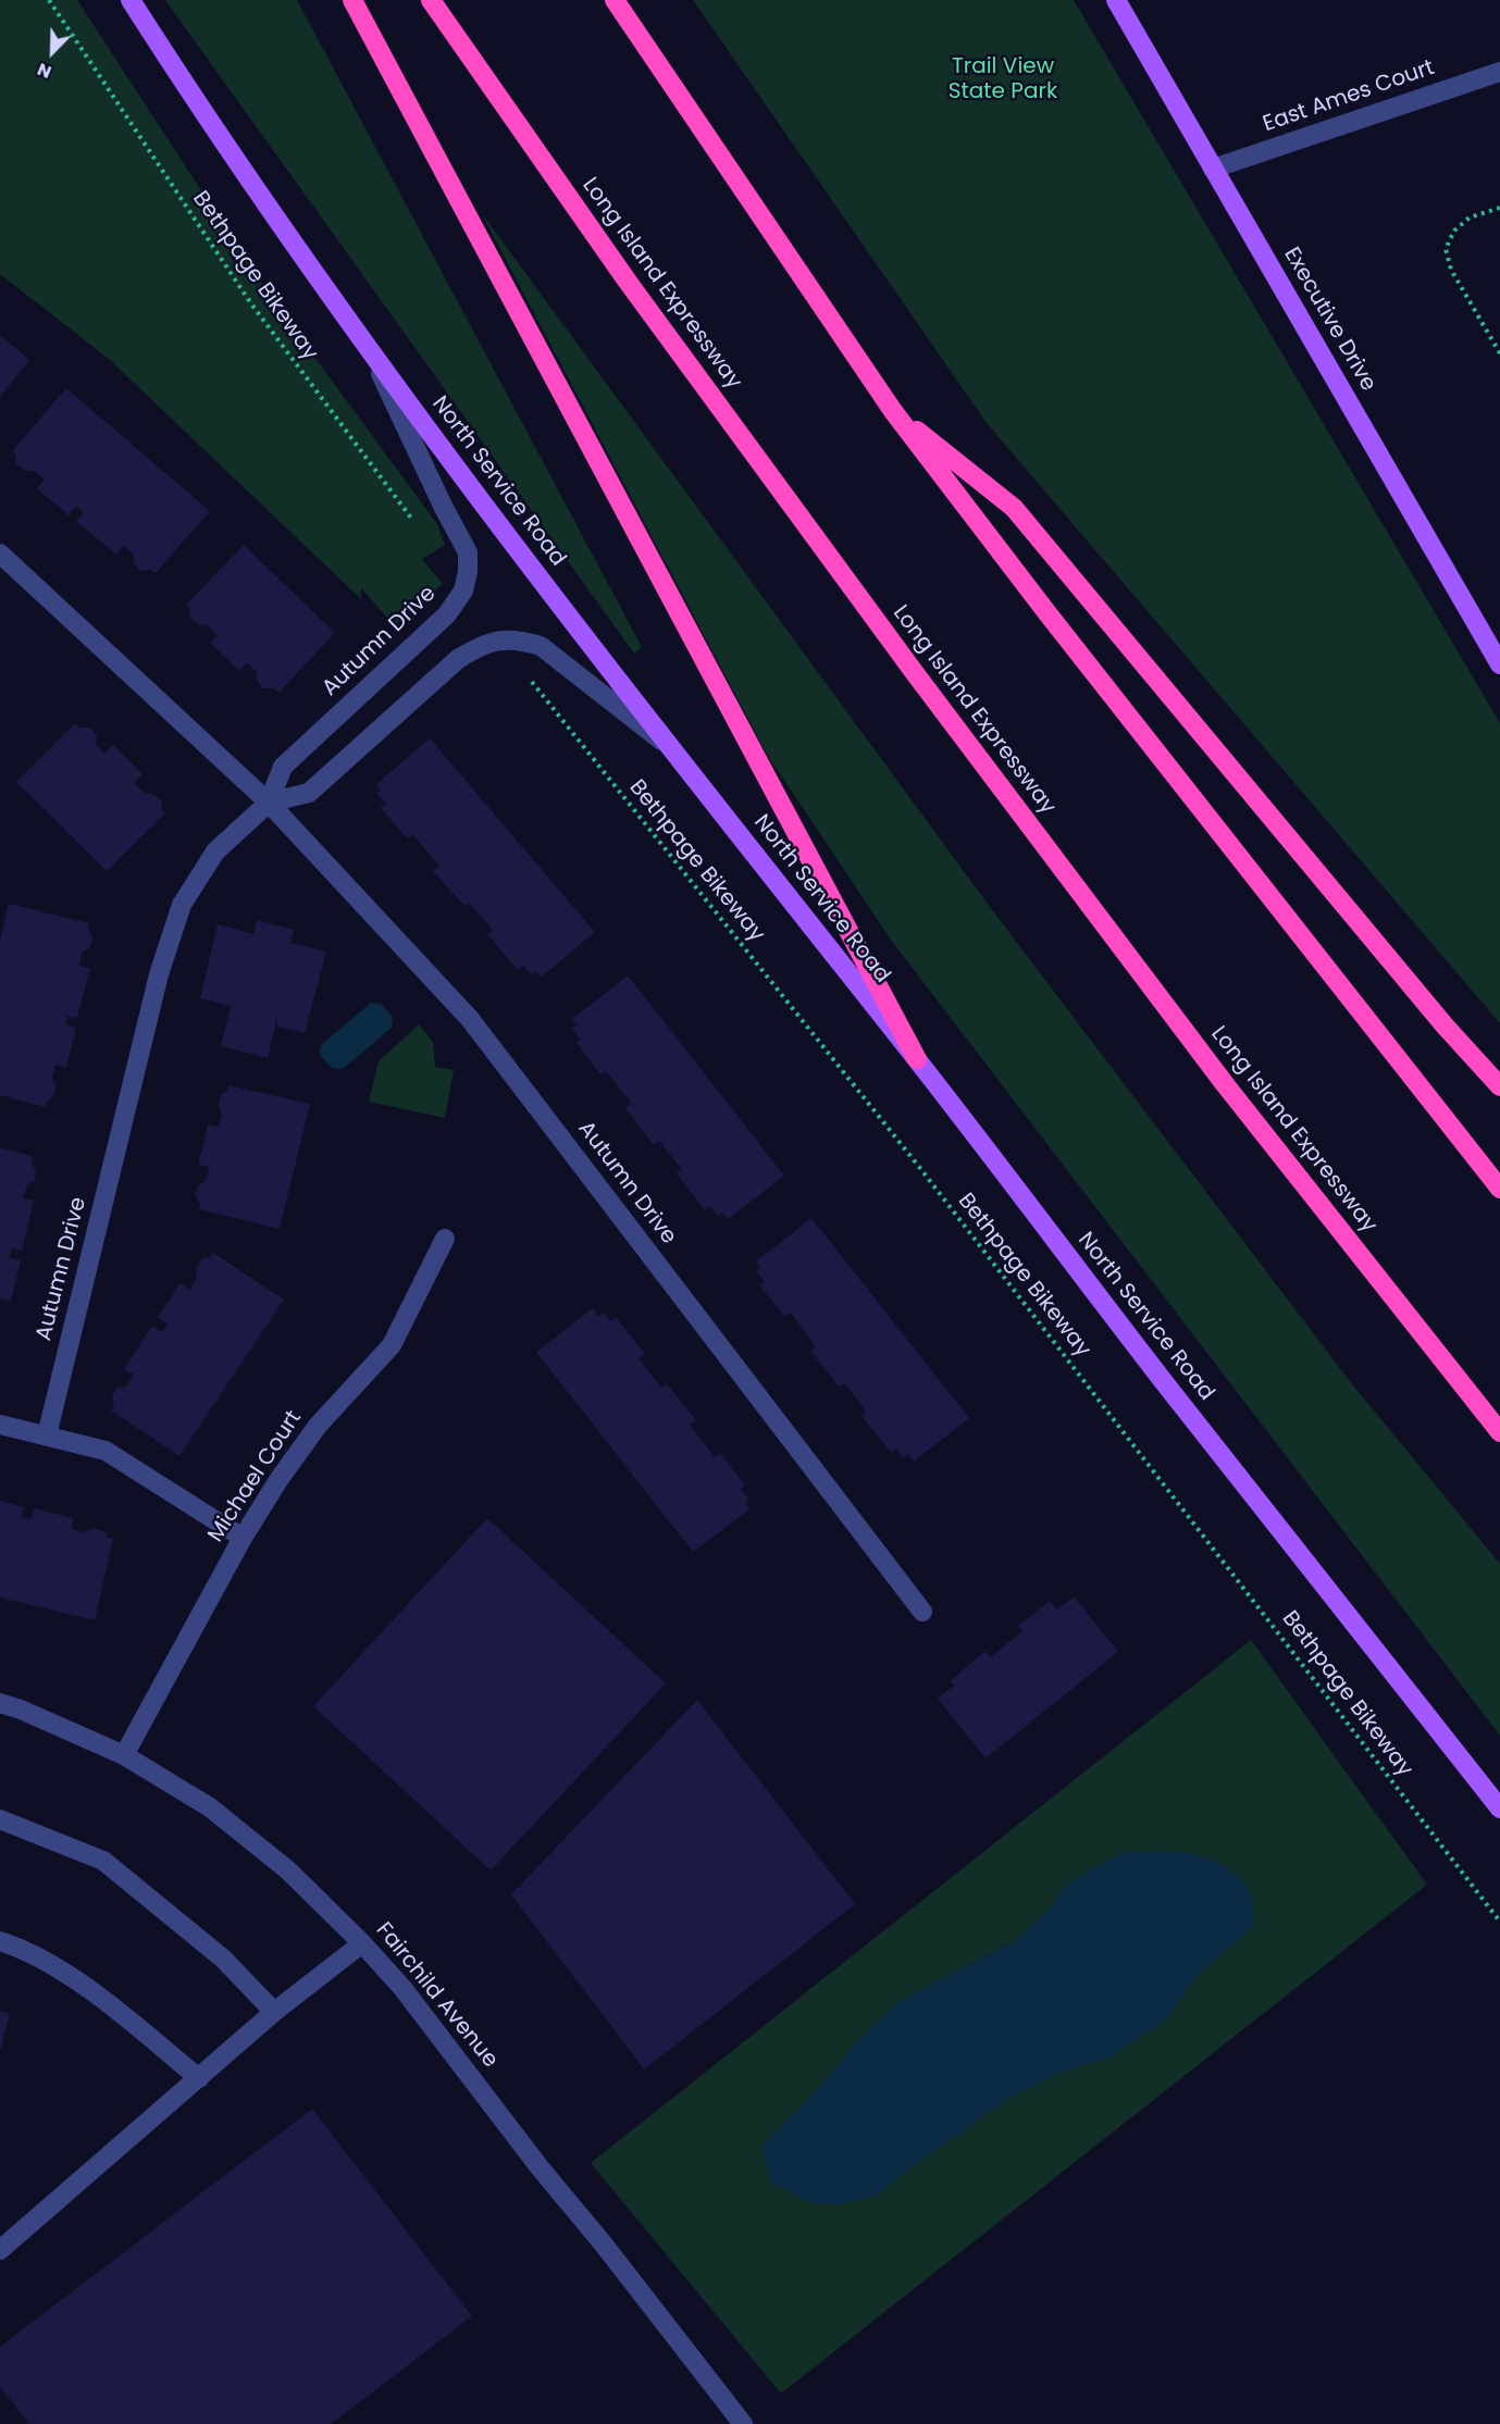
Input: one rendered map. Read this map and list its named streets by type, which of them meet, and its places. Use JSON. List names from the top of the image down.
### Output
{
  "streets": {
    "highway": ["Long Island Expressway"],
    "main road": ["Executive Drive", "North Service Road"],
    "street": [
      "East Ames Court",
      "Autumn Drive",
      "Michael Court",
      "Fairchild Avenue"
    ],
    "path": ["Bethpage Bikeway"]
  },
  "crossings": [
    ["East Ames Court", "Executive Drive"],
    ["North Service Road", "Autumn Drive"],
    ["Michael Court", "Fairchild Avenue"]
  ],
  "parks": ["Trail View State Park"],
  "north": "bottom left"
}
